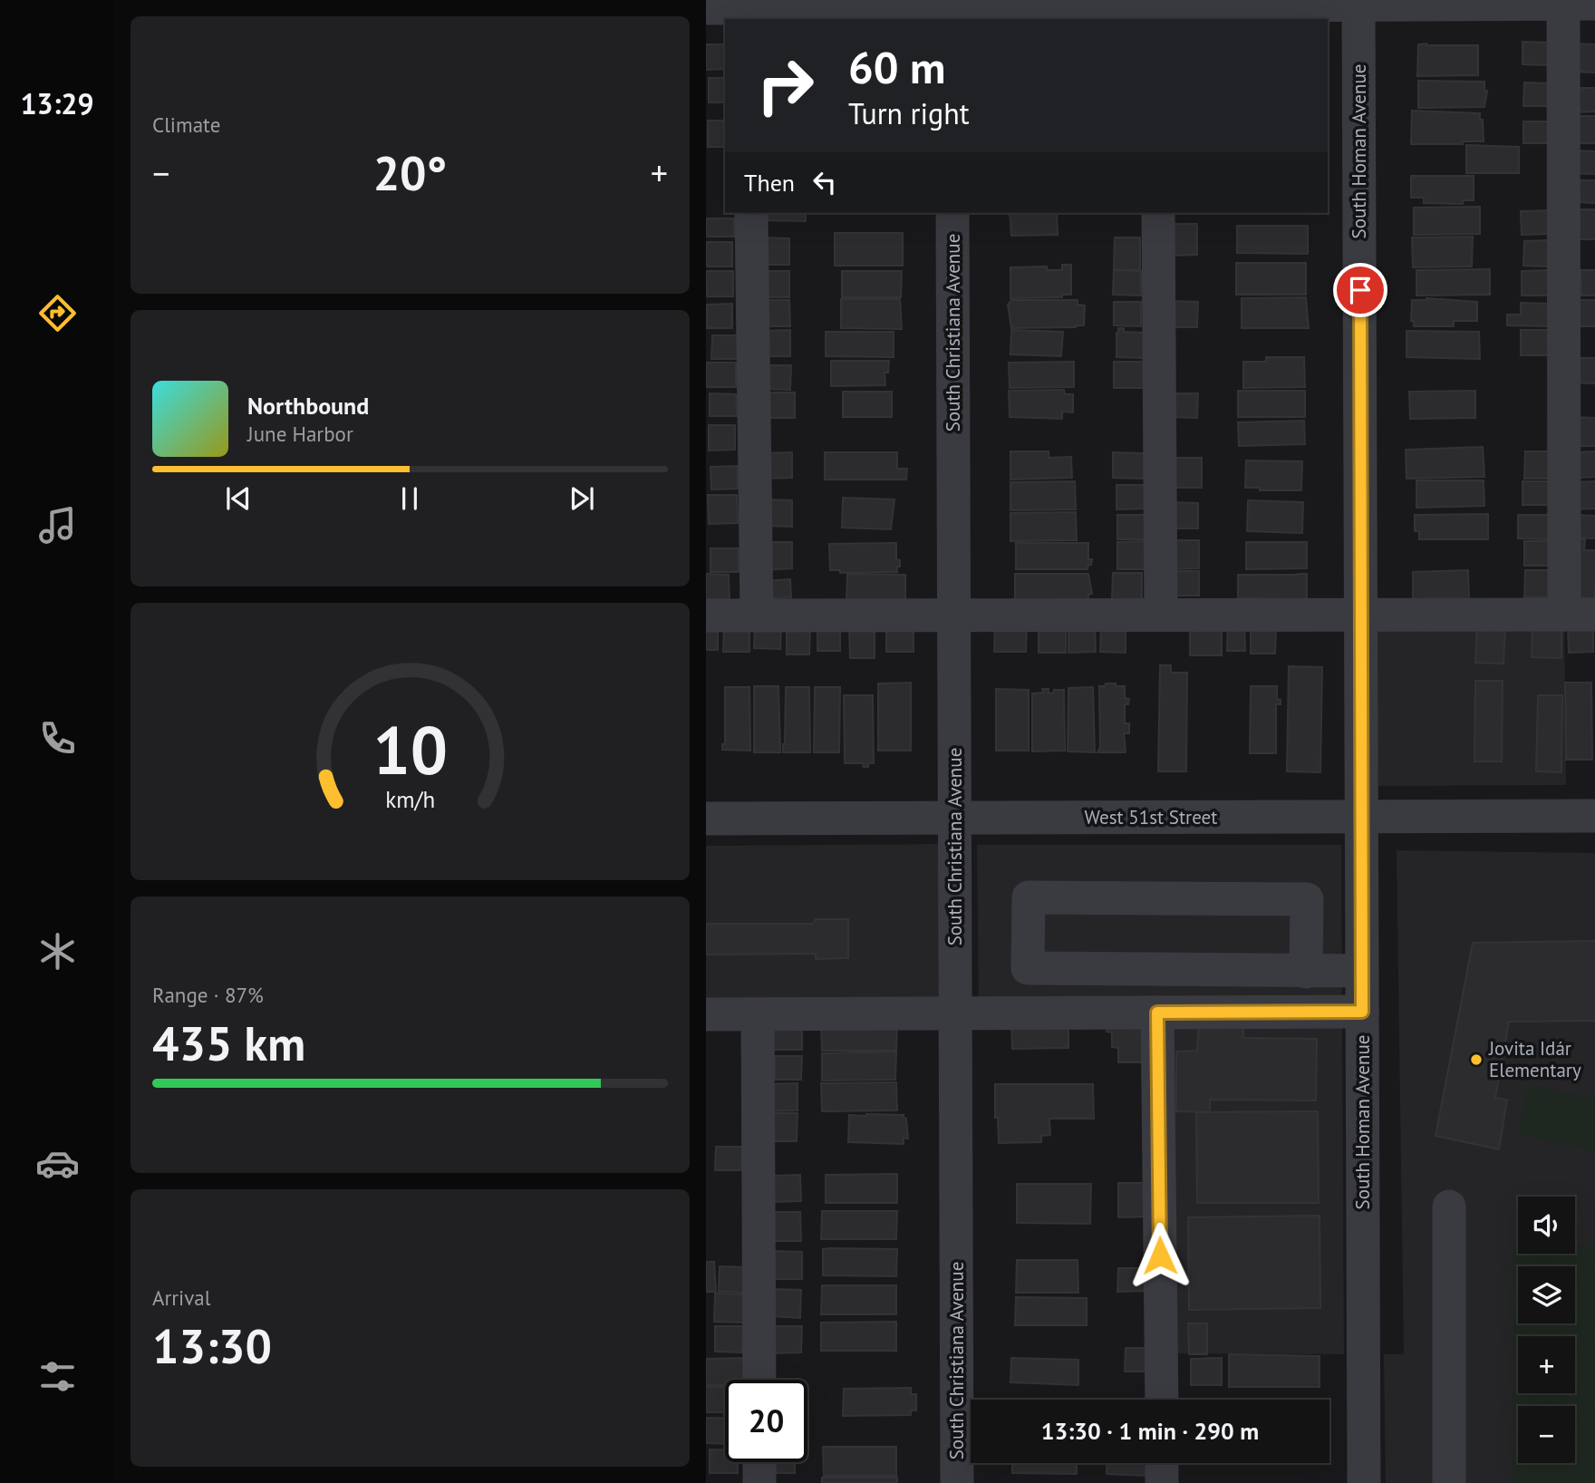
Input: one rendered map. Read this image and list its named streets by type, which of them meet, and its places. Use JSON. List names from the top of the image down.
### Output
{
  "streets": {
    "street": ["South Homan Avenue", "South Christiana Avenue", "West 51st Street"]
  },
  "crossings": [
    ["South Homan Avenue", "West 51st Street"],
    ["South Christiana Avenue", "West 51st Street"]
  ],
  "places": ["Jovita Idár Elementary"],
  "page": {
    "tabs": "13:29",
    "tile": [
      "Climate",
      ["Range · 87%", "435 km"],
      ["Arrival", "13:30"]
    ],
    "turn": ["60 m", "Turn right"],
    "heat": ["−", "20°", "+"],
    "then": "Then",
    "song": ["Northbound", "June Harbor"],
    "map_buttons": ["+", "−"],
    "limit": "20",
    "trip": "13:30 · 1 min · 290 m",
    "gauge": ["10", "km/h"]
  }
}
